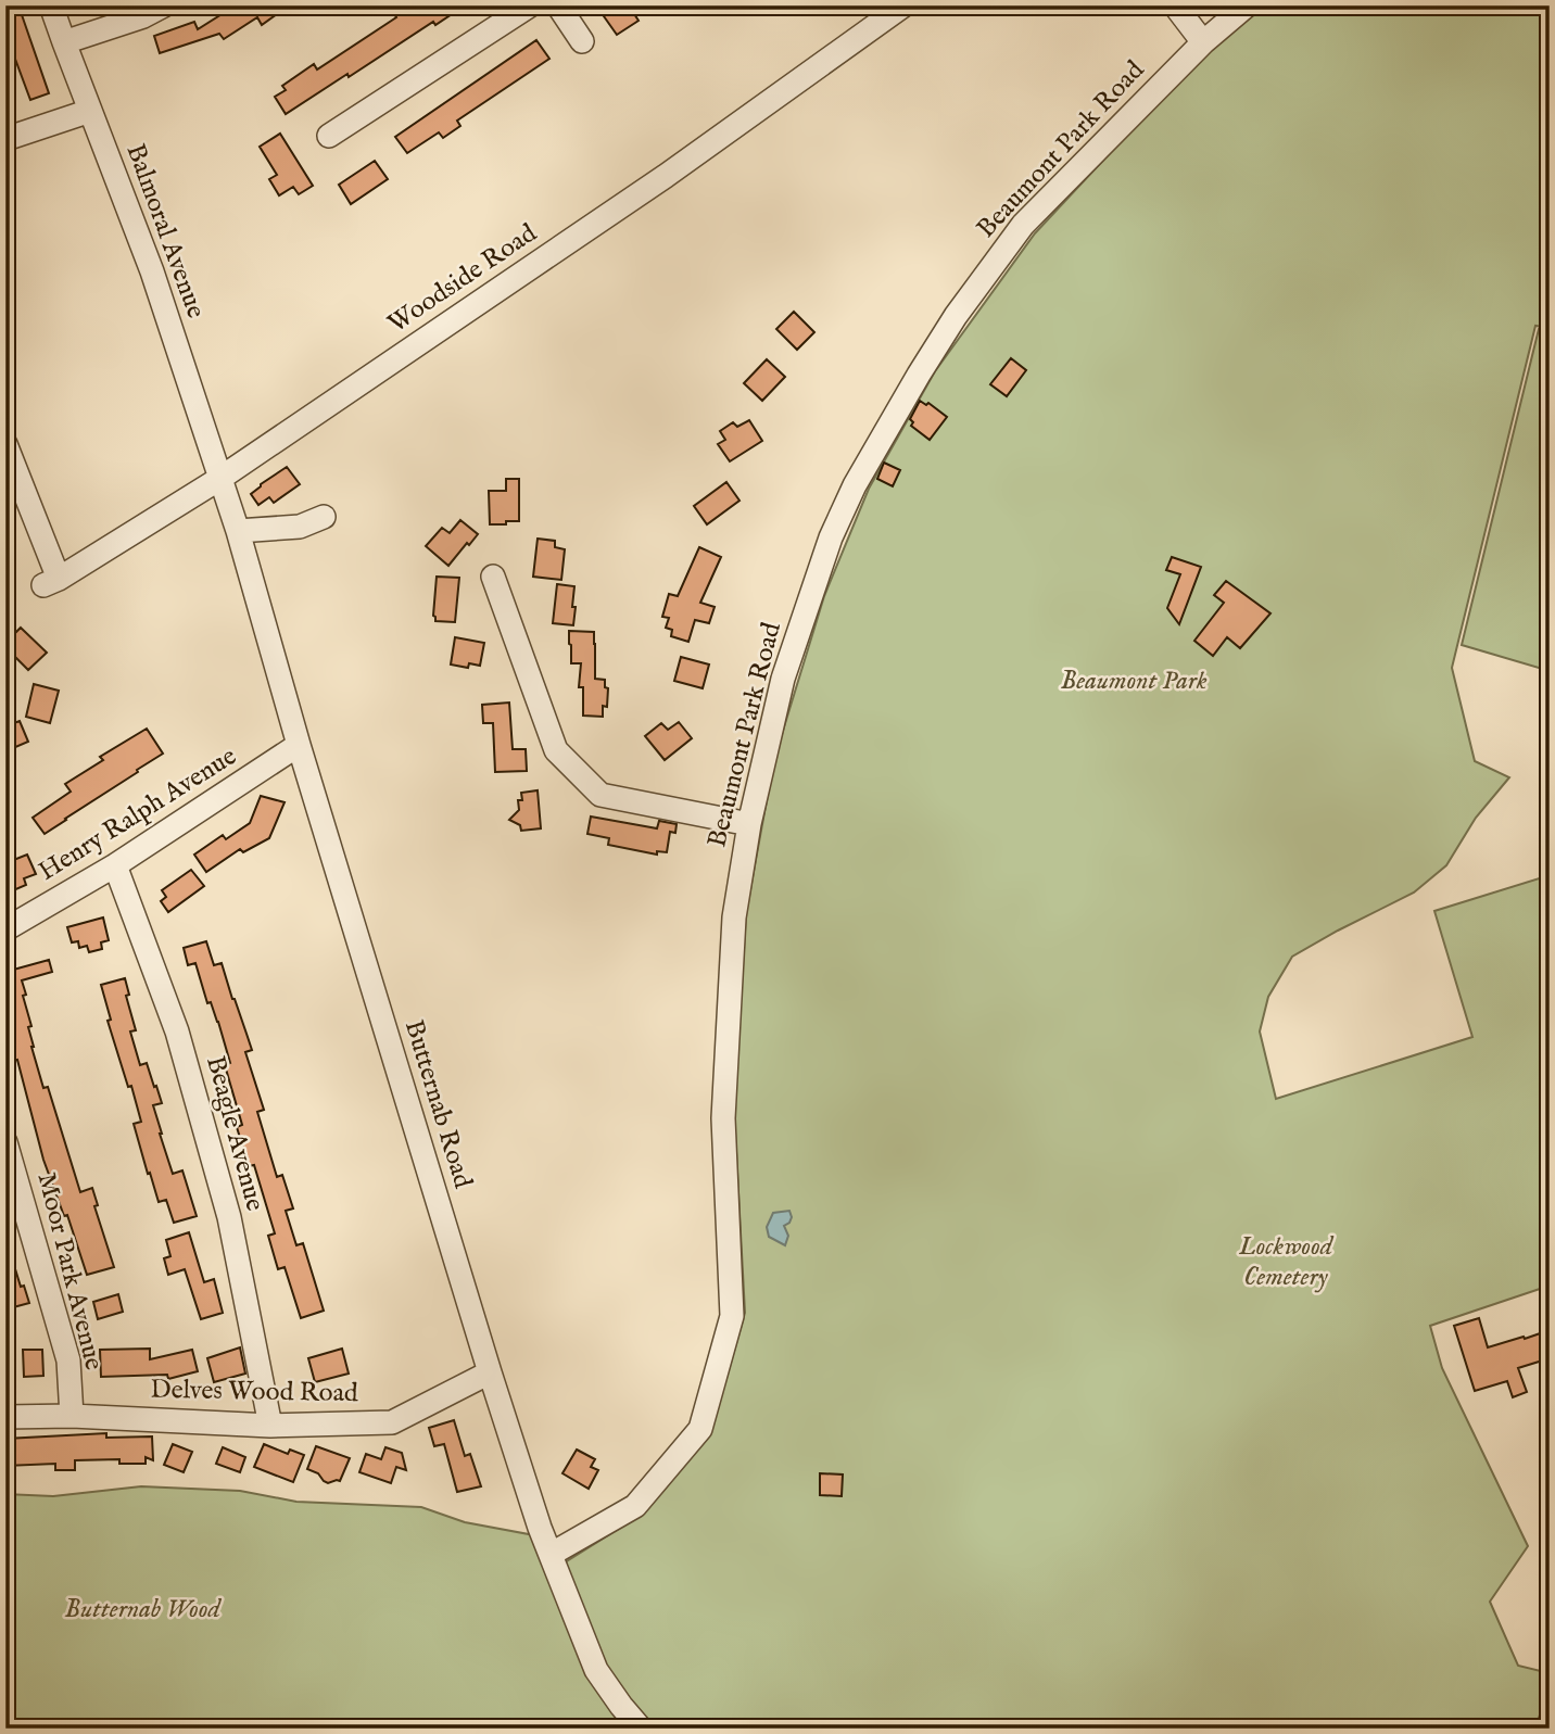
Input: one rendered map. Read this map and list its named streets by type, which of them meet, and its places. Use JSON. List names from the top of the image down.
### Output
{
  "streets": {
    "street": [
      "Beaumont Park Road",
      "Balmoral Avenue",
      "Woodside Road",
      "Henry Ralph Avenue",
      "Butternab Road",
      "Beagle Avenue",
      "Moor Park Avenue",
      "Delves Wood Road"
    ]
  },
  "crossings": [
    ["Beaumont Park Road", "Butternab Road"],
    ["Balmoral Avenue", "Woodside Road"],
    ["Balmoral Avenue", "Butternab Road"],
    ["Woodside Road", "Butternab Road"],
    ["Henry Ralph Avenue", "Butternab Road"],
    ["Henry Ralph Avenue", "Beagle Avenue"],
    ["Butternab Road", "Delves Wood Road"],
    ["Beagle Avenue", "Delves Wood Road"],
    ["Moor Park Avenue", "Delves Wood Road"]
  ],
  "parks": ["Beaumont Park", "Lockwood Cemetery", "Butternab Wood"]
}
